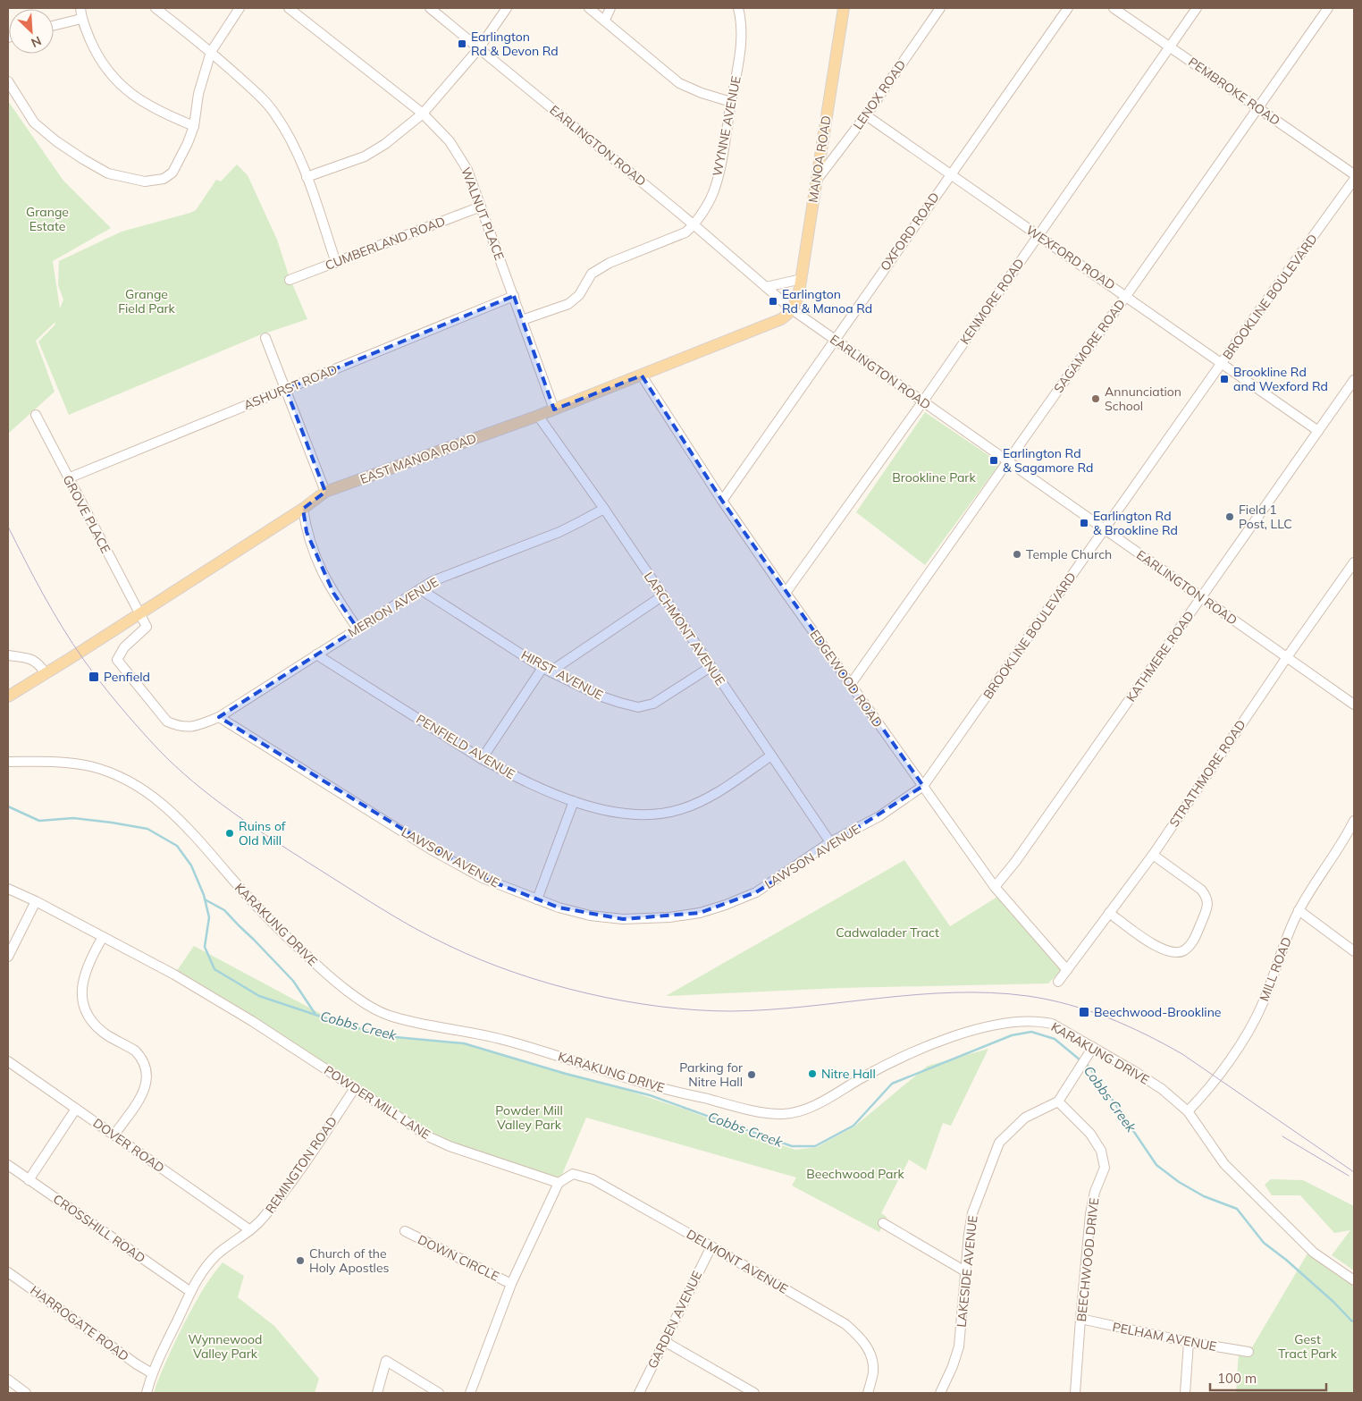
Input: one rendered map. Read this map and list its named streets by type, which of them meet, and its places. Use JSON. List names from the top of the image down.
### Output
{
  "streets": {
    "main road": ["MANOA ROAD", "EAST MANOA ROAD"],
    "street": [
      "PEMBROKE ROAD",
      "LENOX ROAD",
      "WYNNE AVENUE",
      "EARLINGTON ROAD",
      "WALNUT PLACE",
      "OXFORD ROAD",
      "CUMBERLAND ROAD",
      "WEXFORD ROAD",
      "BROOKLINE BOULEVARD",
      "KENMORE ROAD",
      "SAGAMORE ROAD",
      "ASHURST ROAD",
      "GROVE PLACE",
      "MERION AVENUE",
      "LARCHMONT AVENUE",
      "KATHMERE ROAD",
      "HIRST AVENUE",
      "EDGEWOOD ROAD",
      "PENFIELD AVENUE",
      "STRATHMORE ROAD",
      "LAWSON AVENUE",
      "KARAKUNG DRIVE",
      "MILL ROAD",
      "POWDER MILL LANE",
      "DOVER ROAD",
      "REMINGTON ROAD",
      "CROSSHILL ROAD",
      "DOWN CIRCLE",
      "BEECHWOOD DRIVE",
      "DELMONT AVENUE",
      "LAKESIDE AVENUE",
      "GARDEN AVENUE",
      "HARROGATE ROAD",
      "PELHAM AVENUE"
    ]
  },
  "crossings": [
    ["PEMBROKE ROAD", "KENMORE ROAD"],
    ["PEMBROKE ROAD", "SAGAMORE ROAD"],
    ["LENOX ROAD", "MANOA ROAD"],
    ["LENOX ROAD", "WEXFORD ROAD"],
    ["WYNNE AVENUE", "EARLINGTON ROAD"],
    ["EARLINGTON ROAD", "MANOA ROAD"],
    ["EARLINGTON ROAD", "OXFORD ROAD"],
    ["EARLINGTON ROAD", "BROOKLINE BOULEVARD"],
    ["EARLINGTON ROAD", "KENMORE ROAD"],
    ["EARLINGTON ROAD", "SAGAMORE ROAD"],
    ["EARLINGTON ROAD", "EAST MANOA ROAD"],
    ["EARLINGTON ROAD", "KATHMERE ROAD"],
    ["EARLINGTON ROAD", "STRATHMORE ROAD"],
    ["MANOA ROAD", "EAST MANOA ROAD"],
    ["WALNUT PLACE", "CUMBERLAND ROAD"],
    ["WALNUT PLACE", "ASHURST ROAD"],
    ["WALNUT PLACE", "EAST MANOA ROAD"],
    ["OXFORD ROAD", "WEXFORD ROAD"],
    ["OXFORD ROAD", "EDGEWOOD ROAD"],
    ["WEXFORD ROAD", "BROOKLINE BOULEVARD"],
    ["WEXFORD ROAD", "KENMORE ROAD"],
    ["WEXFORD ROAD", "SAGAMORE ROAD"],
    ["WEXFORD ROAD", "KATHMERE ROAD"],
    ["BROOKLINE BOULEVARD", "EDGEWOOD ROAD"],
    ["BROOKLINE BOULEVARD", "LAWSON AVENUE"],
    ["KENMORE ROAD", "EDGEWOOD ROAD"],
    ["SAGAMORE ROAD", "EDGEWOOD ROAD"],
    ["ASHURST ROAD", "GROVE PLACE"],
    ["EAST MANOA ROAD", "GROVE PLACE"],
    ["EAST MANOA ROAD", "LARCHMONT AVENUE"],
    ["EAST MANOA ROAD", "EDGEWOOD ROAD"],
    ["MERION AVENUE", "LARCHMONT AVENUE"],
    ["MERION AVENUE", "HIRST AVENUE"],
    ["MERION AVENUE", "PENFIELD AVENUE"],
    ["MERION AVENUE", "LAWSON AVENUE"],
    ["LARCHMONT AVENUE", "HIRST AVENUE"],
    ["LARCHMONT AVENUE", "PENFIELD AVENUE"],
    ["LARCHMONT AVENUE", "LAWSON AVENUE"],
    ["KATHMERE ROAD", "EDGEWOOD ROAD"],
    ["EDGEWOOD ROAD", "STRATHMORE ROAD"],
    ["EDGEWOOD ROAD", "LAWSON AVENUE"],
    ["KARAKUNG DRIVE", "MILL ROAD"],
    ["POWDER MILL LANE", "REMINGTON ROAD"],
    ["POWDER MILL LANE", "DELMONT AVENUE"],
    ["DOVER ROAD", "REMINGTON ROAD"],
    ["REMINGTON ROAD", "CROSSHILL ROAD"],
    ["REMINGTON ROAD", "HARROGATE ROAD"],
    ["BEECHWOOD DRIVE", "LAKESIDE AVENUE"],
    ["BEECHWOOD DRIVE", "PELHAM AVENUE"],
    ["DELMONT AVENUE", "GARDEN AVENUE"]
  ],
  "water": ["Cobbs Creek"],
  "parks": [
    "Grange Estate",
    "Grange Field Park",
    "Brookline Park",
    "Cadwalader Tract",
    "Powder Mill Valley Park",
    "Beechwood Park",
    "Wynnewood Valley Park",
    "Gest Tract Park"
  ],
  "places": {
    "transit": [
      "Earlington Rd & Devon Rd",
      "Earlington Rd & Manoa Rd",
      "Brookline Rd and Wexford Rd",
      "Earlington Rd & Sagamore Rd",
      "Earlington Rd & Brookline Rd",
      "Penfield",
      "Beechwood-Brookline"
    ],
    "other": [
      "Annunciation School",
      "Field 1 Post, LLC",
      "Temple Church",
      "Ruins of Old Mill",
      "Nitre Hall",
      "Parking for Nitre Hall",
      "Church of the Holy Apostles"
    ]
  },
  "scale_bar": "100 m",
  "north": "bottom right"
}
